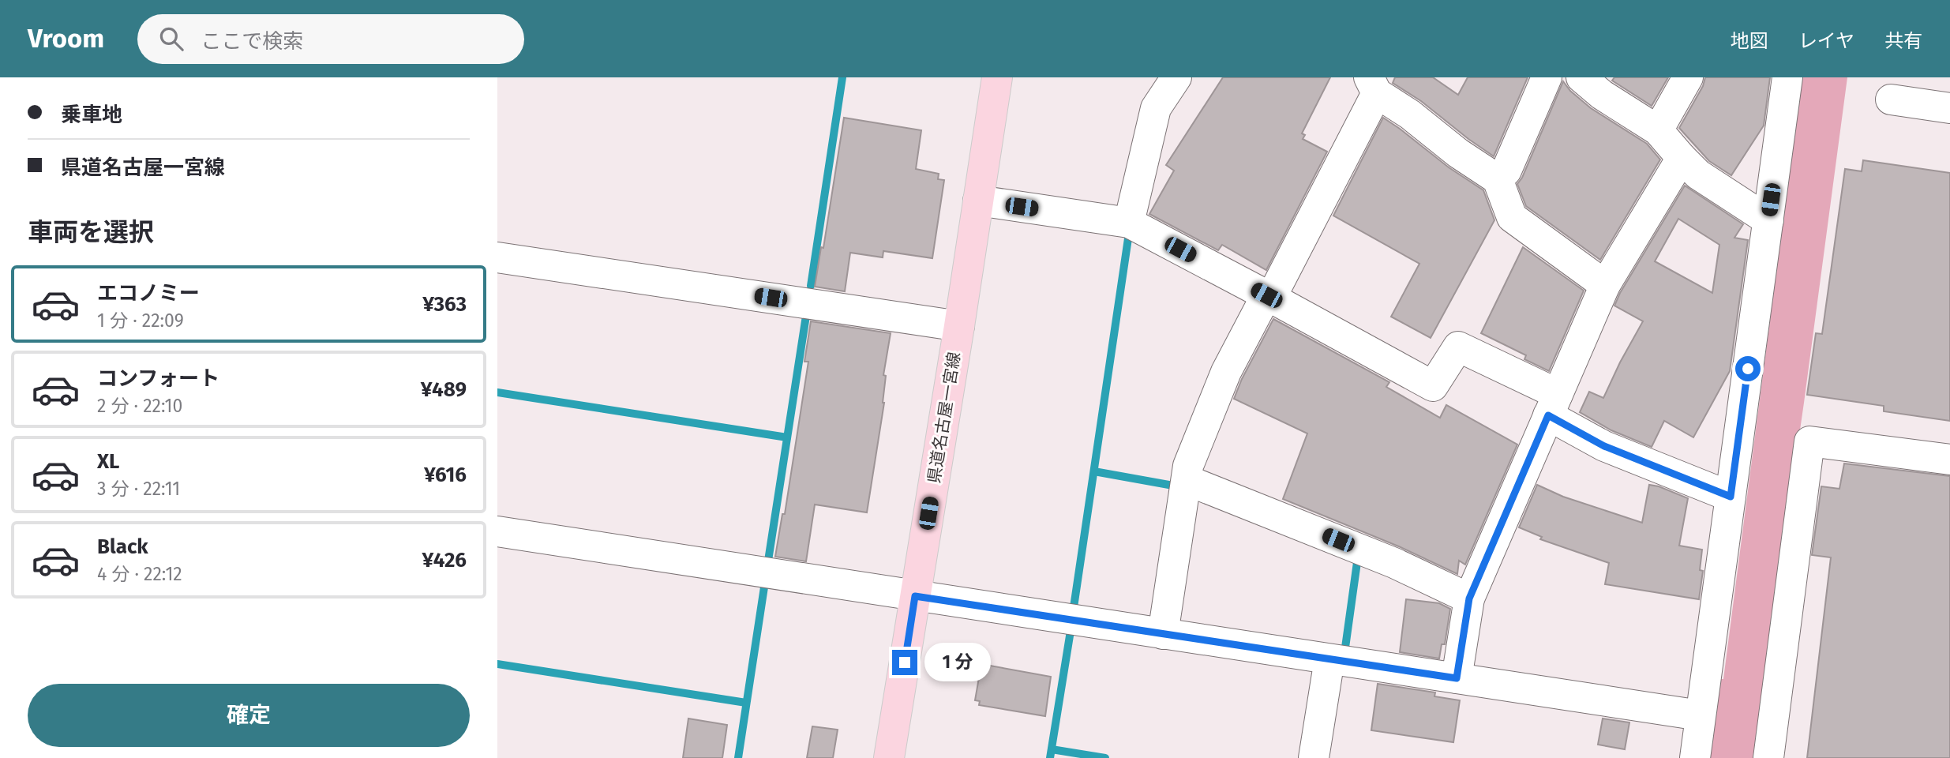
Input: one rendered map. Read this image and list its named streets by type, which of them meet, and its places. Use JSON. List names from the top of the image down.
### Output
{
  "streets": {
    "main road": ["県道名古屋一宮線"]
  },
  "page": {
    "header": "Vroom",
    "search": "ここで検索",
    "nav": ["地図", "レイヤ", "共有"],
    "banner": ["乗車地", "県道名古屋一宮線"],
    "heading": "車両を選択",
    "list": [
      {
        "name": "エコノミー",
        "note": "1 分 · 22:09",
        "value": "¥363"
      },
      {
        "name": "コンフォート",
        "note": "2 分 · 22:10",
        "value": "¥489"
      },
      {
        "name": "XL",
        "note": "3 分 · 22:11",
        "value": "¥616"
      },
      {
        "name": "Black",
        "note": "4 分 · 22:12",
        "value": "¥426"
      }
    ],
    "bubble": "1 分",
    "buttons": "確定"
  }
}
